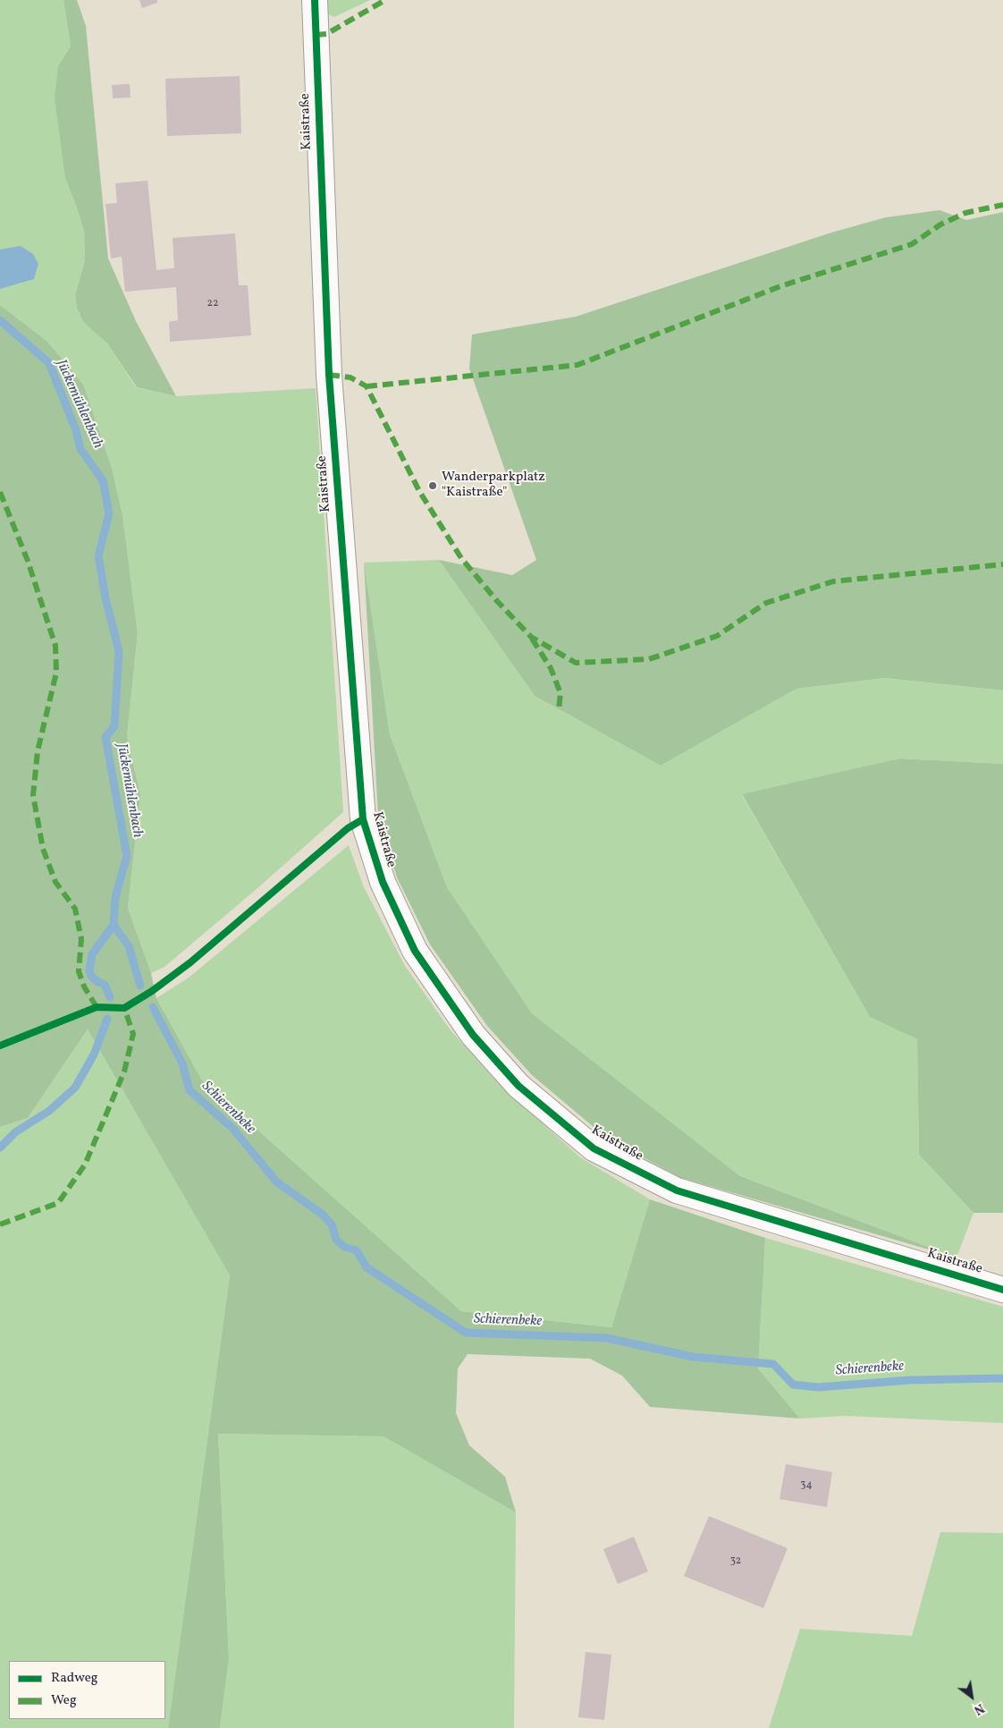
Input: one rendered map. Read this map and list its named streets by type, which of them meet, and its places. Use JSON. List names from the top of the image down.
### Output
{
  "streets": {
    "street": ["Kaistraße"]
  },
  "water": ["Jückemühlenbach", "Schierenbeke"],
  "places": ["Wanderparkplatz \"Kaistraße\""],
  "house_numbers": ["22", "34", "32"],
  "legend": ["Radweg", "Weg"],
  "north": "bottom right"
}
